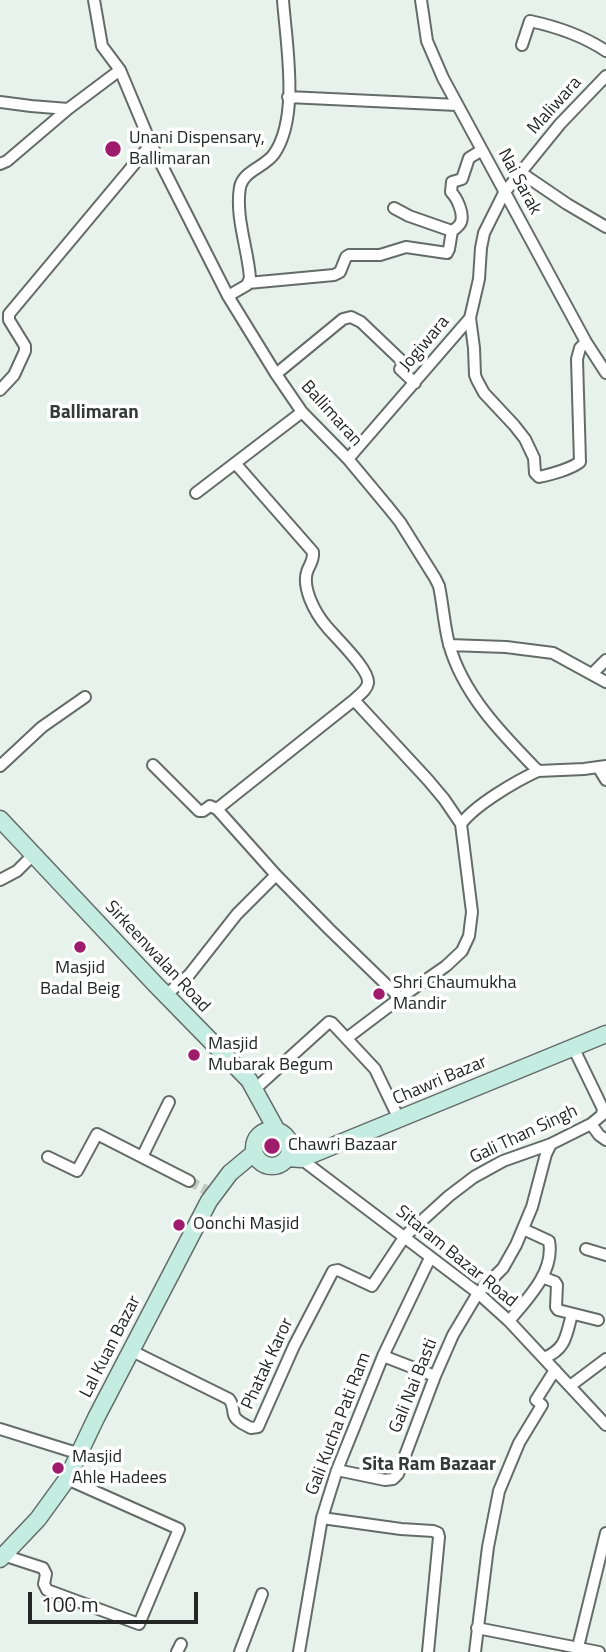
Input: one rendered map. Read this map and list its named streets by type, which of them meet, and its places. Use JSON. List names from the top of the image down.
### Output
{
  "streets": {
    "street": [
      "Maliwara",
      "Nai Sarak",
      "Jogiwara",
      "Ballimaran",
      "Sirkeenwalan Road",
      "Chawri Bazar",
      "Gali Than Singh",
      "Sitaram Bazar Road",
      "Lal Kuan Bazar",
      "Phatak Karor",
      "Gali Nai Basti",
      "Gali Kucha Pati Ram"
    ]
  },
  "crossings": [
    ["Maliwara", "Nai Sarak"],
    ["Maliwara", "Jogiwara"],
    ["Nai Sarak", "Jogiwara"],
    ["Jogiwara", "Ballimaran"],
    ["Sirkeenwalan Road", "Chawri Bazar"],
    ["Sirkeenwalan Road", "Sitaram Bazar Road"],
    ["Sirkeenwalan Road", "Lal Kuan Bazar"],
    ["Chawri Bazar", "Gali Than Singh"],
    ["Chawri Bazar", "Sitaram Bazar Road"],
    ["Chawri Bazar", "Lal Kuan Bazar"],
    ["Gali Than Singh", "Sitaram Bazar Road"],
    ["Gali Than Singh", "Phatak Karor"],
    ["Gali Than Singh", "Gali Nai Basti"],
    ["Sitaram Bazar Road", "Lal Kuan Bazar"],
    ["Sitaram Bazar Road", "Phatak Karor"],
    ["Sitaram Bazar Road", "Gali Nai Basti"],
    ["Sitaram Bazar Road", "Gali Kucha Pati Ram"],
    ["Lal Kuan Bazar", "Phatak Karor"],
    ["Gali Nai Basti", "Gali Kucha Pati Ram"]
  ],
  "districts": ["Ballimaran", "Sita Ram Bazaar"],
  "places": [
    "Unani Dispensary, Ballimaran",
    "Masjid Badal Beig",
    "Shri Chaumukha Mandir",
    "Masjid Mubarak Begum",
    "Chawri Bazaar",
    "Oonchi Masjid",
    "Masjid Ahle Hadees"
  ],
  "scale_bar": "100 m"
}
